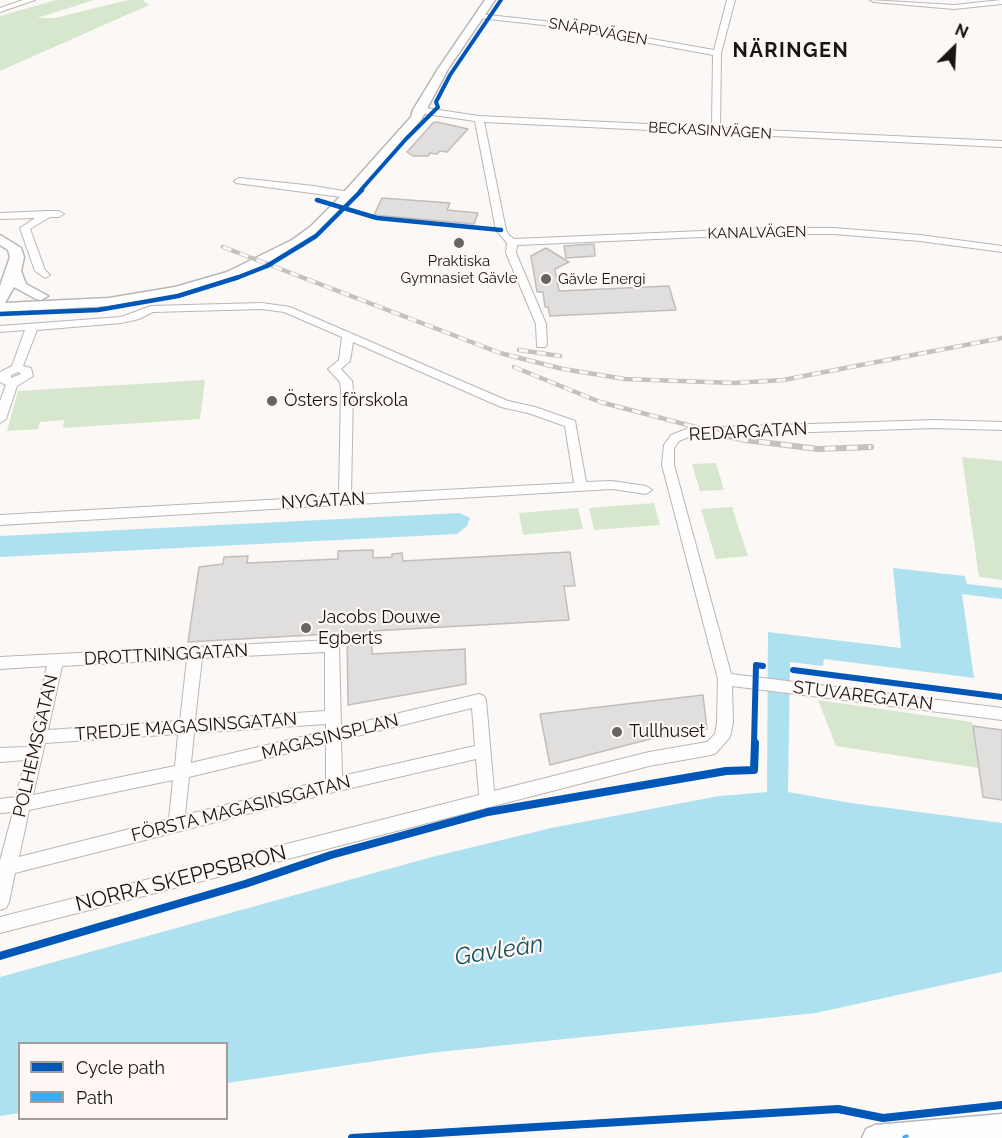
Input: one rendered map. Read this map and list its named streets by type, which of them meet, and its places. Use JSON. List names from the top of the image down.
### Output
{
  "streets": {
    "street": [
      "SNÄPPVÄGEN",
      "BECKASINVÄGEN",
      "KANALVÄGEN",
      "REDARGATAN",
      "NYGATAN",
      "DROTTNINGGATAN",
      "STUVAREGATAN",
      "TREDJE MAGASINSGATAN",
      "MAGASINSPLAN",
      "POLHEMSGATAN",
      "FÖRSTA MAGASINSGATAN",
      "NORRA SKEPPSBRON"
    ]
  },
  "crossings": [
    ["REDARGATAN", "STUVAREGATAN"],
    ["REDARGATAN", "NORRA SKEPPSBRON"],
    ["DROTTNINGGATAN", "TREDJE MAGASINSGATAN"],
    ["DROTTNINGGATAN", "POLHEMSGATAN"],
    ["TREDJE MAGASINSGATAN", "POLHEMSGATAN"],
    ["MAGASINSPLAN", "POLHEMSGATAN"],
    ["MAGASINSPLAN", "FÖRSTA MAGASINSGATAN"],
    ["POLHEMSGATAN", "FÖRSTA MAGASINSGATAN"]
  ],
  "districts": ["NÄRINGEN"],
  "water": ["Gavleån"],
  "places": [
    "Praktiska Gymnasiet Gävle",
    "Gävle Energi",
    "Östers förskola",
    "Jacobs Douwe Egberts",
    "Tullhuset"
  ],
  "legend": ["Cycle path", "Path"],
  "north": "top right"
}
